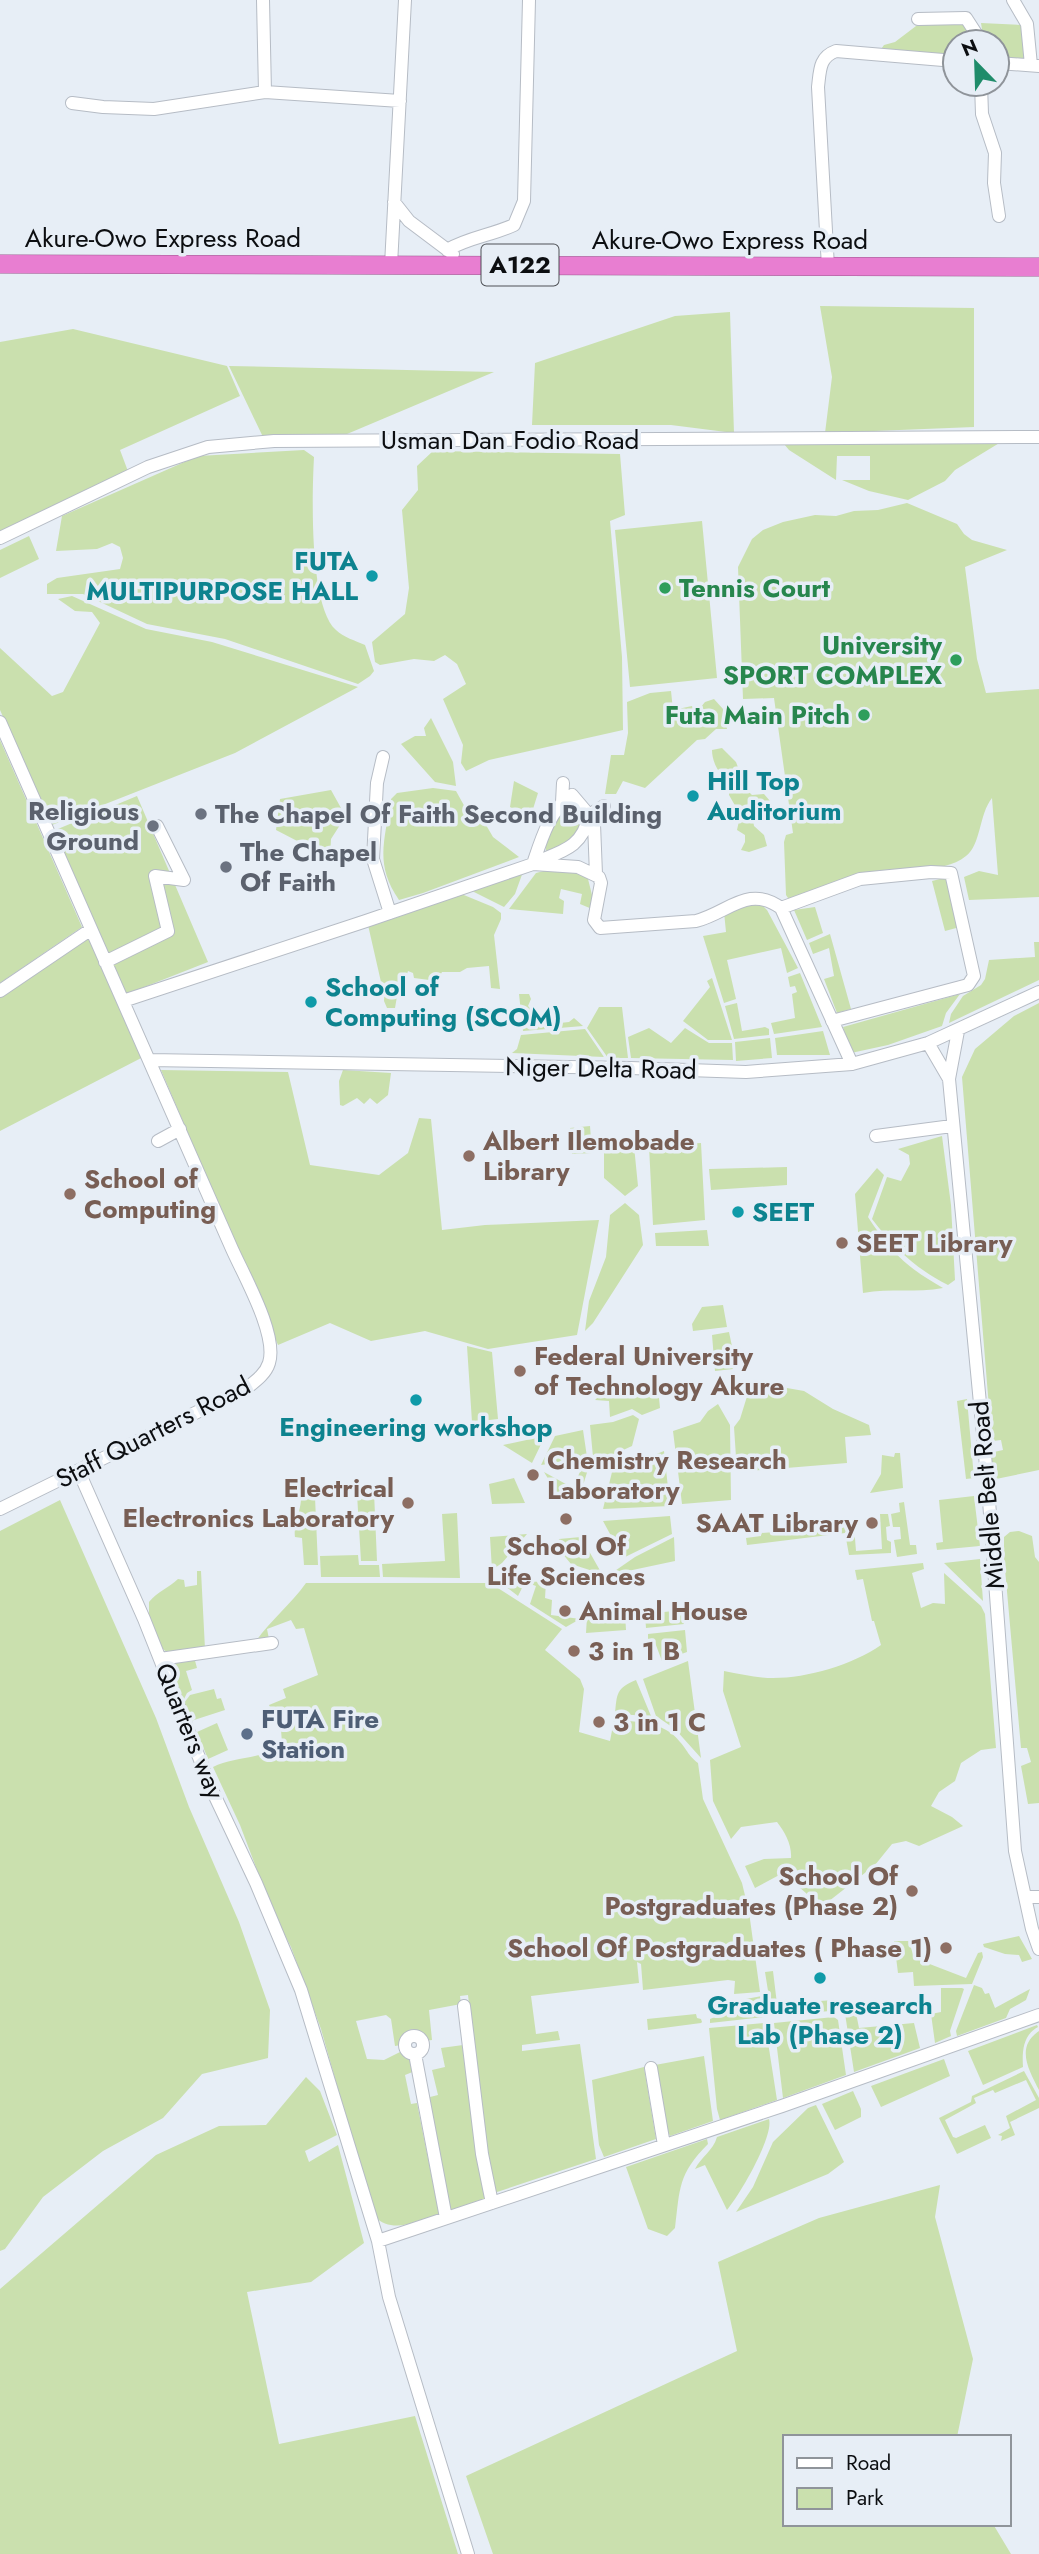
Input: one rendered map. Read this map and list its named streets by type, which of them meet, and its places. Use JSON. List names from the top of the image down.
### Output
{
  "streets": {
    "highway": ["Akure-Owo Express Road", "A122"],
    "street": [
      "Usman Dan Fodio Road",
      "Niger Delta Road",
      "Staff Quarters Road",
      "Middle Belt Road",
      "Quarters way"
    ]
  },
  "crossings": [
    ["Niger Delta Road", "Staff Quarters Road"],
    ["Niger Delta Road", "Middle Belt Road"],
    ["Staff Quarters Road", "Quarters way"]
  ],
  "places": [
    "FUTA MULTIPURPOSE HALL",
    "Tennis Court",
    "University SPORT COMPLEX",
    "Futa Main Pitch",
    "Hill Top Auditorium",
    "The Chapel Of Faith Second Building",
    "Religious Ground",
    "The Chapel Of Faith",
    "School of Computing (SCOM)",
    "Albert Ilemobade Library",
    "School of Computing",
    "SEET",
    "SEET Library",
    "Federal University of Technology Akure",
    "Engineering workshop",
    "Chemistry Research Laboratory",
    "Electrical Electronics Laboratory",
    "School Of Life Sciences",
    "SAAT Library",
    "Animal House",
    "3 in 1 B",
    "3 in 1 C",
    "FUTA Fire Station",
    "School Of Postgraduates (Phase 2)",
    "School Of Postgraduates ( Phase 1)",
    "Graduate research Lab (Phase 2)"
  ],
  "legend": ["Road", "Park"],
  "north": "top left"
}
